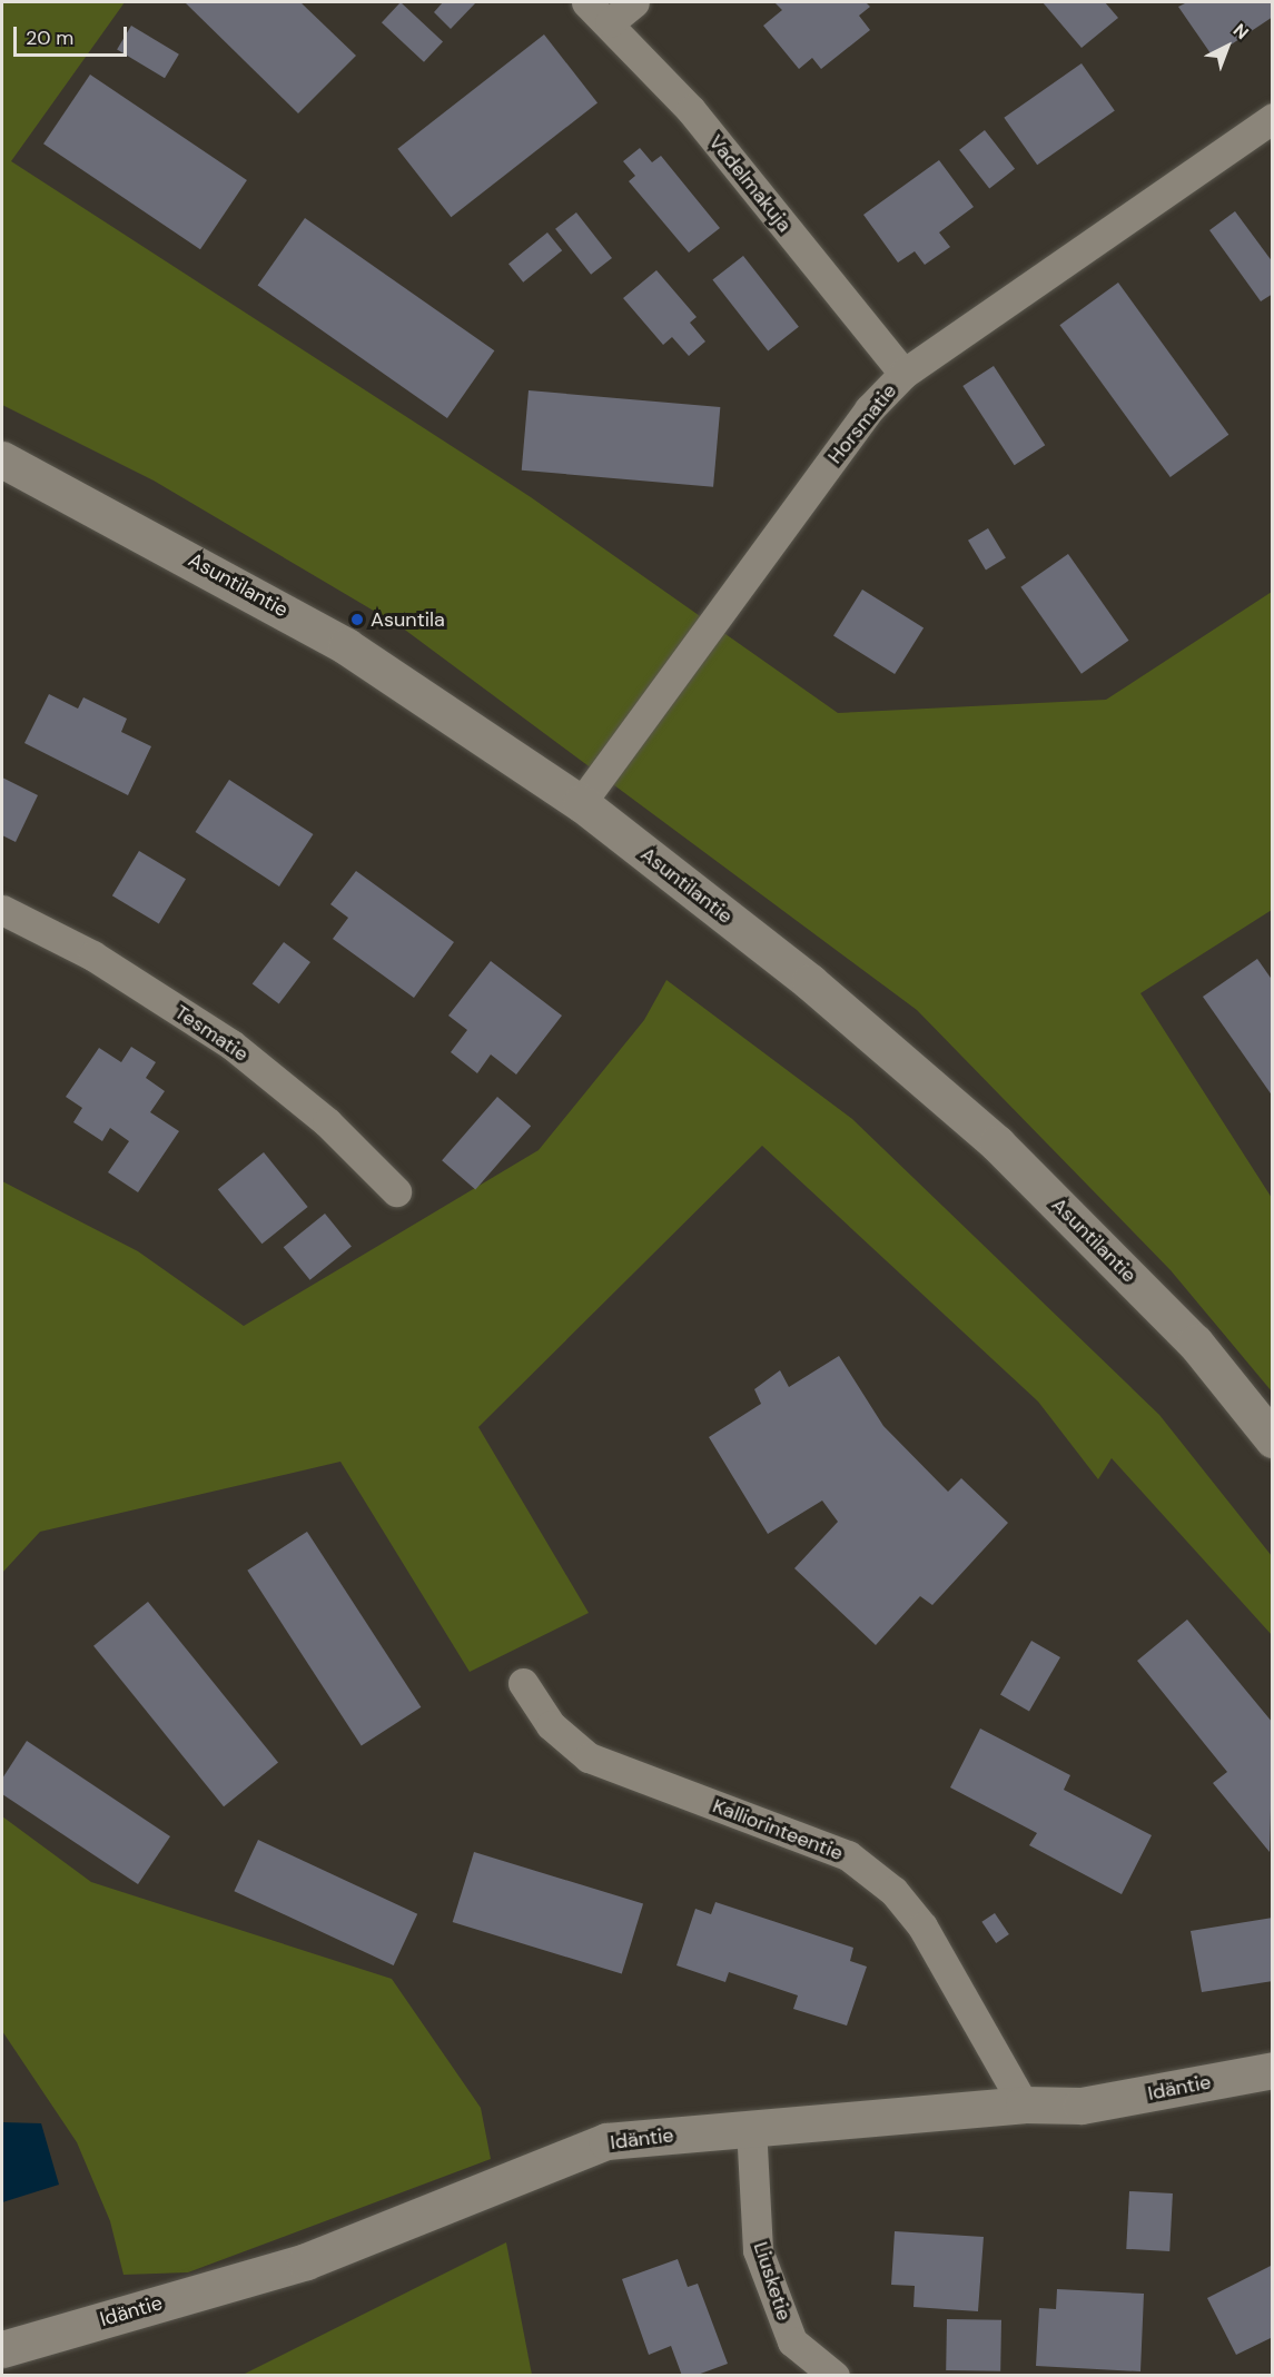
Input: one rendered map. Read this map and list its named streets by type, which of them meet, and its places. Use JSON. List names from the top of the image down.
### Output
{
  "streets": {
    "street": [
      "Vadelmakuja",
      "Horsmatie",
      "Asuntilantie",
      "Tesmatie",
      "Kalliorinteentie",
      "Idäntie",
      "Liusketie"
    ]
  },
  "crossings": [
    ["Vadelmakuja", "Horsmatie"],
    ["Horsmatie", "Asuntilantie"],
    ["Kalliorinteentie", "Idäntie"],
    ["Idäntie", "Liusketie"]
  ],
  "places": ["Asuntila"],
  "scale_bar": "20 m",
  "north": "top right"
}
